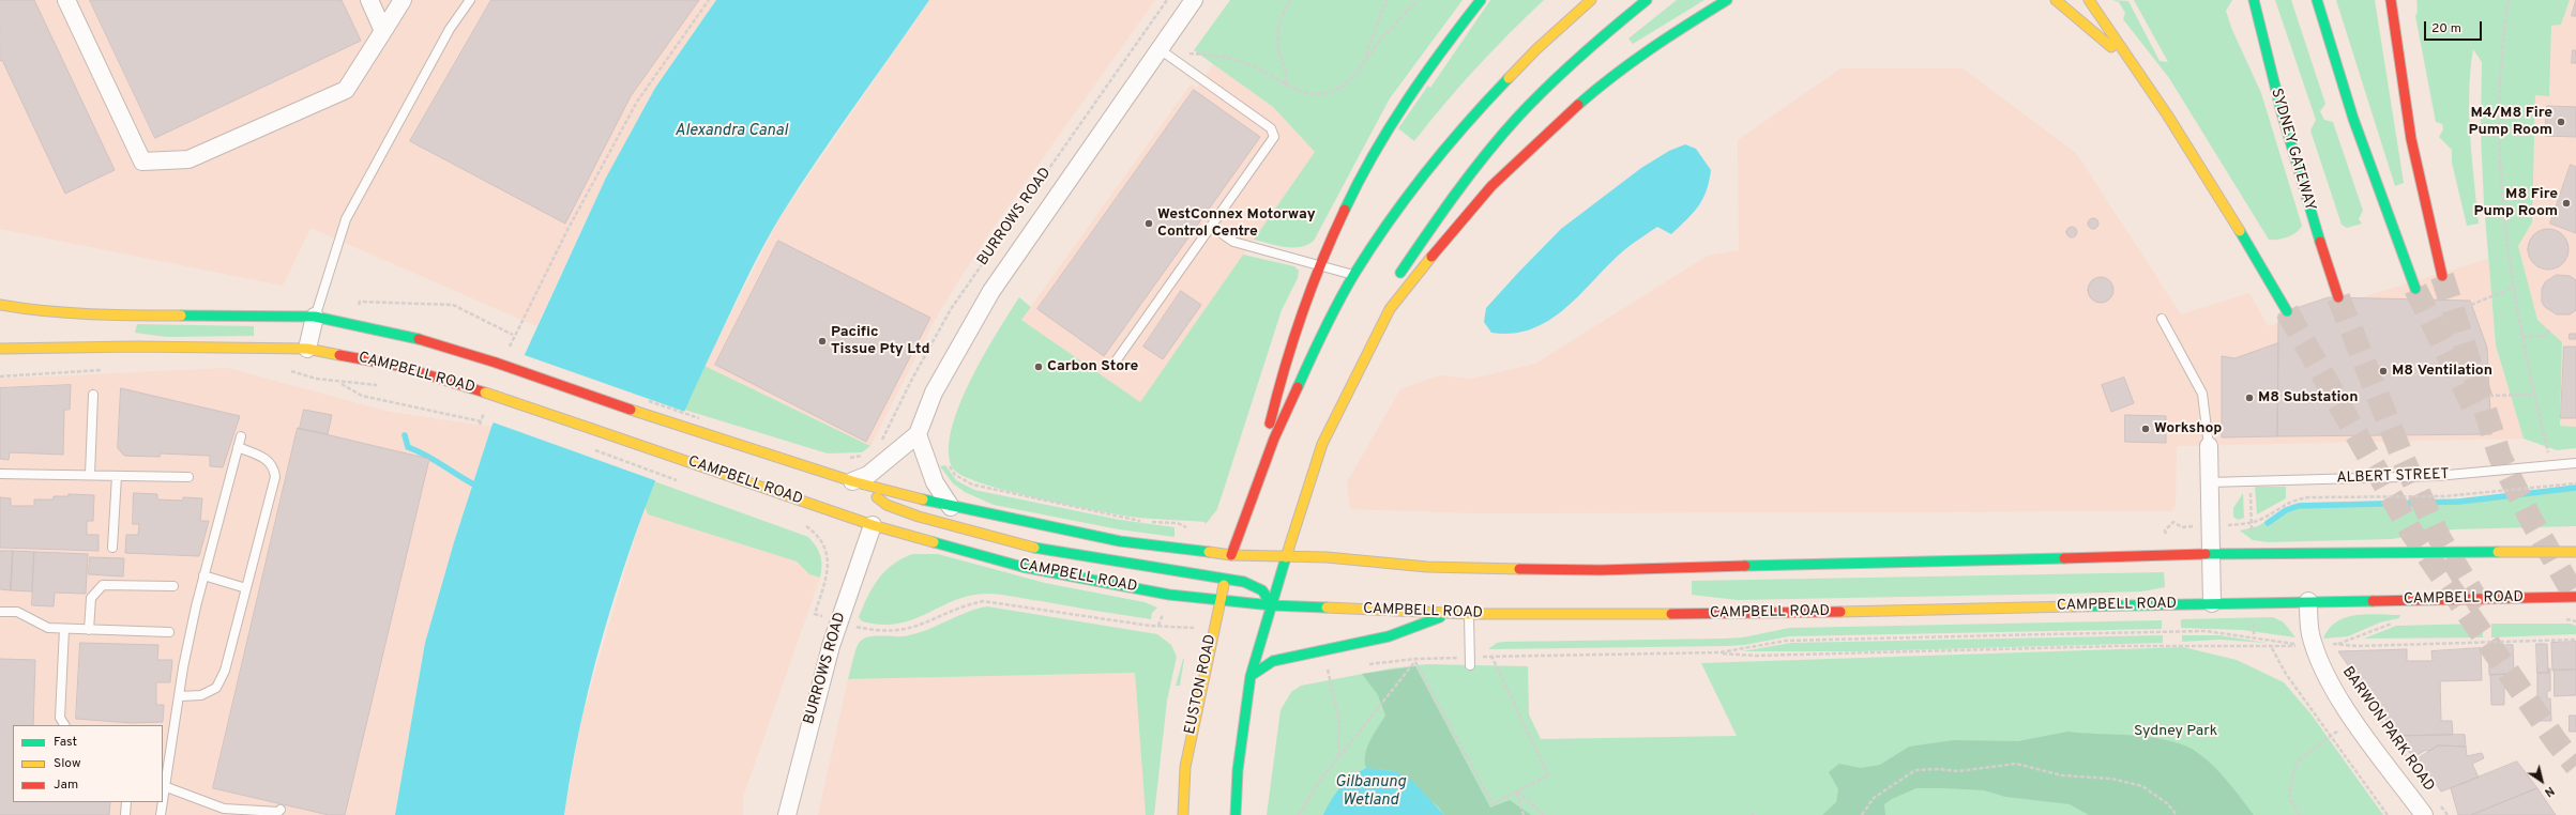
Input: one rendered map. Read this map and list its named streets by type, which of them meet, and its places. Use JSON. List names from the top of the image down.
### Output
{
  "streets": {
    "main road": ["SYDNEY GATEWAY", "CAMPBELL ROAD", "EUSTON ROAD"],
    "street": ["BURROWS ROAD", "BARWON PARK ROAD"],
    "lane": ["ALBERT STREET"]
  },
  "crossings": [
    ["BURROWS ROAD", "CAMPBELL ROAD"],
    ["CAMPBELL ROAD", "EUSTON ROAD"],
    ["CAMPBELL ROAD", "BARWON PARK ROAD"]
  ],
  "water": ["Alexandra Canal", "Gilbanung Wetland"],
  "parks": ["Sydney Park"],
  "places": [
    "M4/M8 Fire Pump Room",
    "M8 Fire Pump Room",
    "WestConnex Motorway Control Centre",
    "Pacific Tissue Pty Ltd",
    "Carbon Store",
    "M8 Ventilation",
    "M8 Substation",
    "Workshop"
  ],
  "legend": ["Fast", "Slow", "Jam"],
  "scale_bar": "20 m",
  "north": "bottom right"
}
